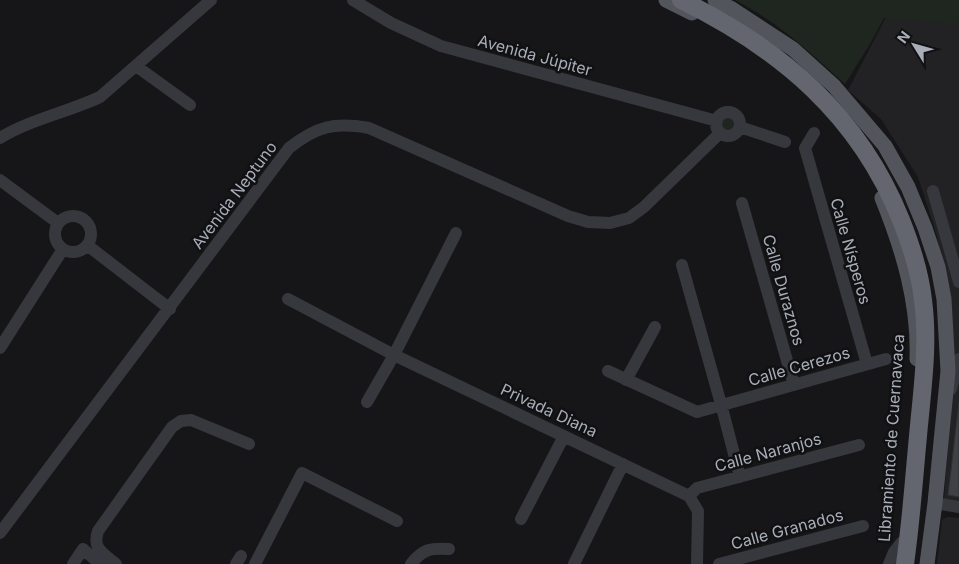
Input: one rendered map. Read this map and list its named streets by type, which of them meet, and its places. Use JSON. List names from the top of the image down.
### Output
{
  "streets": {
    "main road": ["Libramiento de Cuernavaca"],
    "street": [
      "Avenida Júpiter",
      "Avenida Neptuno",
      "Calle Nísperos",
      "Calle Duraznos",
      "Calle Cerezos",
      "Privada Diana",
      "Calle Naranjos",
      "Calle Granados"
    ]
  },
  "crossings": [
    ["Avenida Júpiter", "Avenida Neptuno"],
    ["Calle Nísperos", "Calle Cerezos"],
    ["Calle Duraznos", "Calle Cerezos"],
    ["Privada Diana", "Calle Naranjos"]
  ],
  "north": "top left"
}
